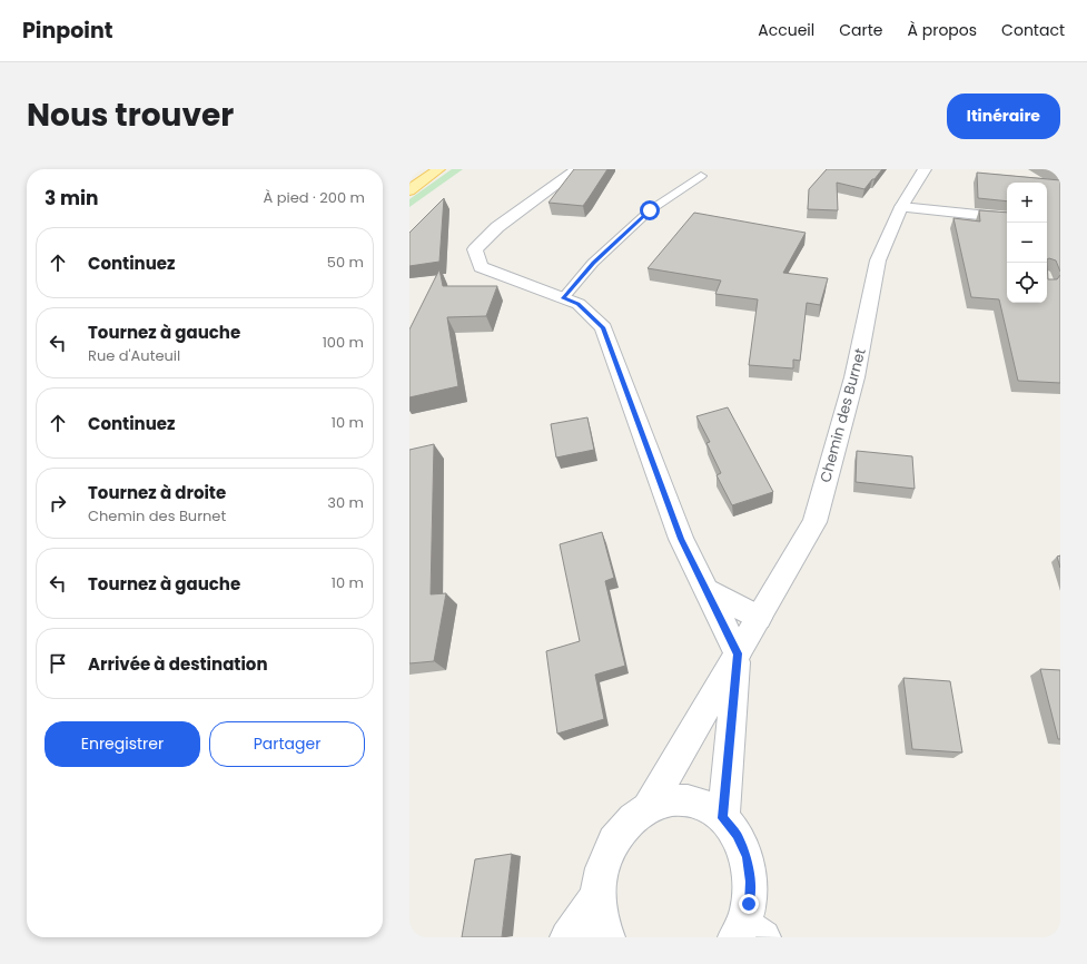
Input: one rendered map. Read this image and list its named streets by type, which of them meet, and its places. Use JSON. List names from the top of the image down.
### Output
{
  "streets": {
    "street": ["Chemin des Burnet"]
  },
  "page": {
    "header": "Pinpoint",
    "nav": [
      "Accueil",
      "Carte",
      "À propos",
      "Contact"
    ],
    "title": "Nous trouver",
    "buttons": [
      "Itinéraire",
      ["Enregistrer", "Partager"]
    ],
    "heading": ["3 min", "À pied · 200 m"],
    "map_buttons": ["+", "−"],
    "list": [
      ["Continuez", "50 m"],
      ["Tournez à gauche", "Rue d'Auteuil", "100 m"],
      ["Continuez", "10 m"],
      ["Tournez à droite", "Chemin des Burnet", "30 m"],
      ["Tournez à gauche", "10 m"],
      "Arrivée à destination"
    ]
  }
}
